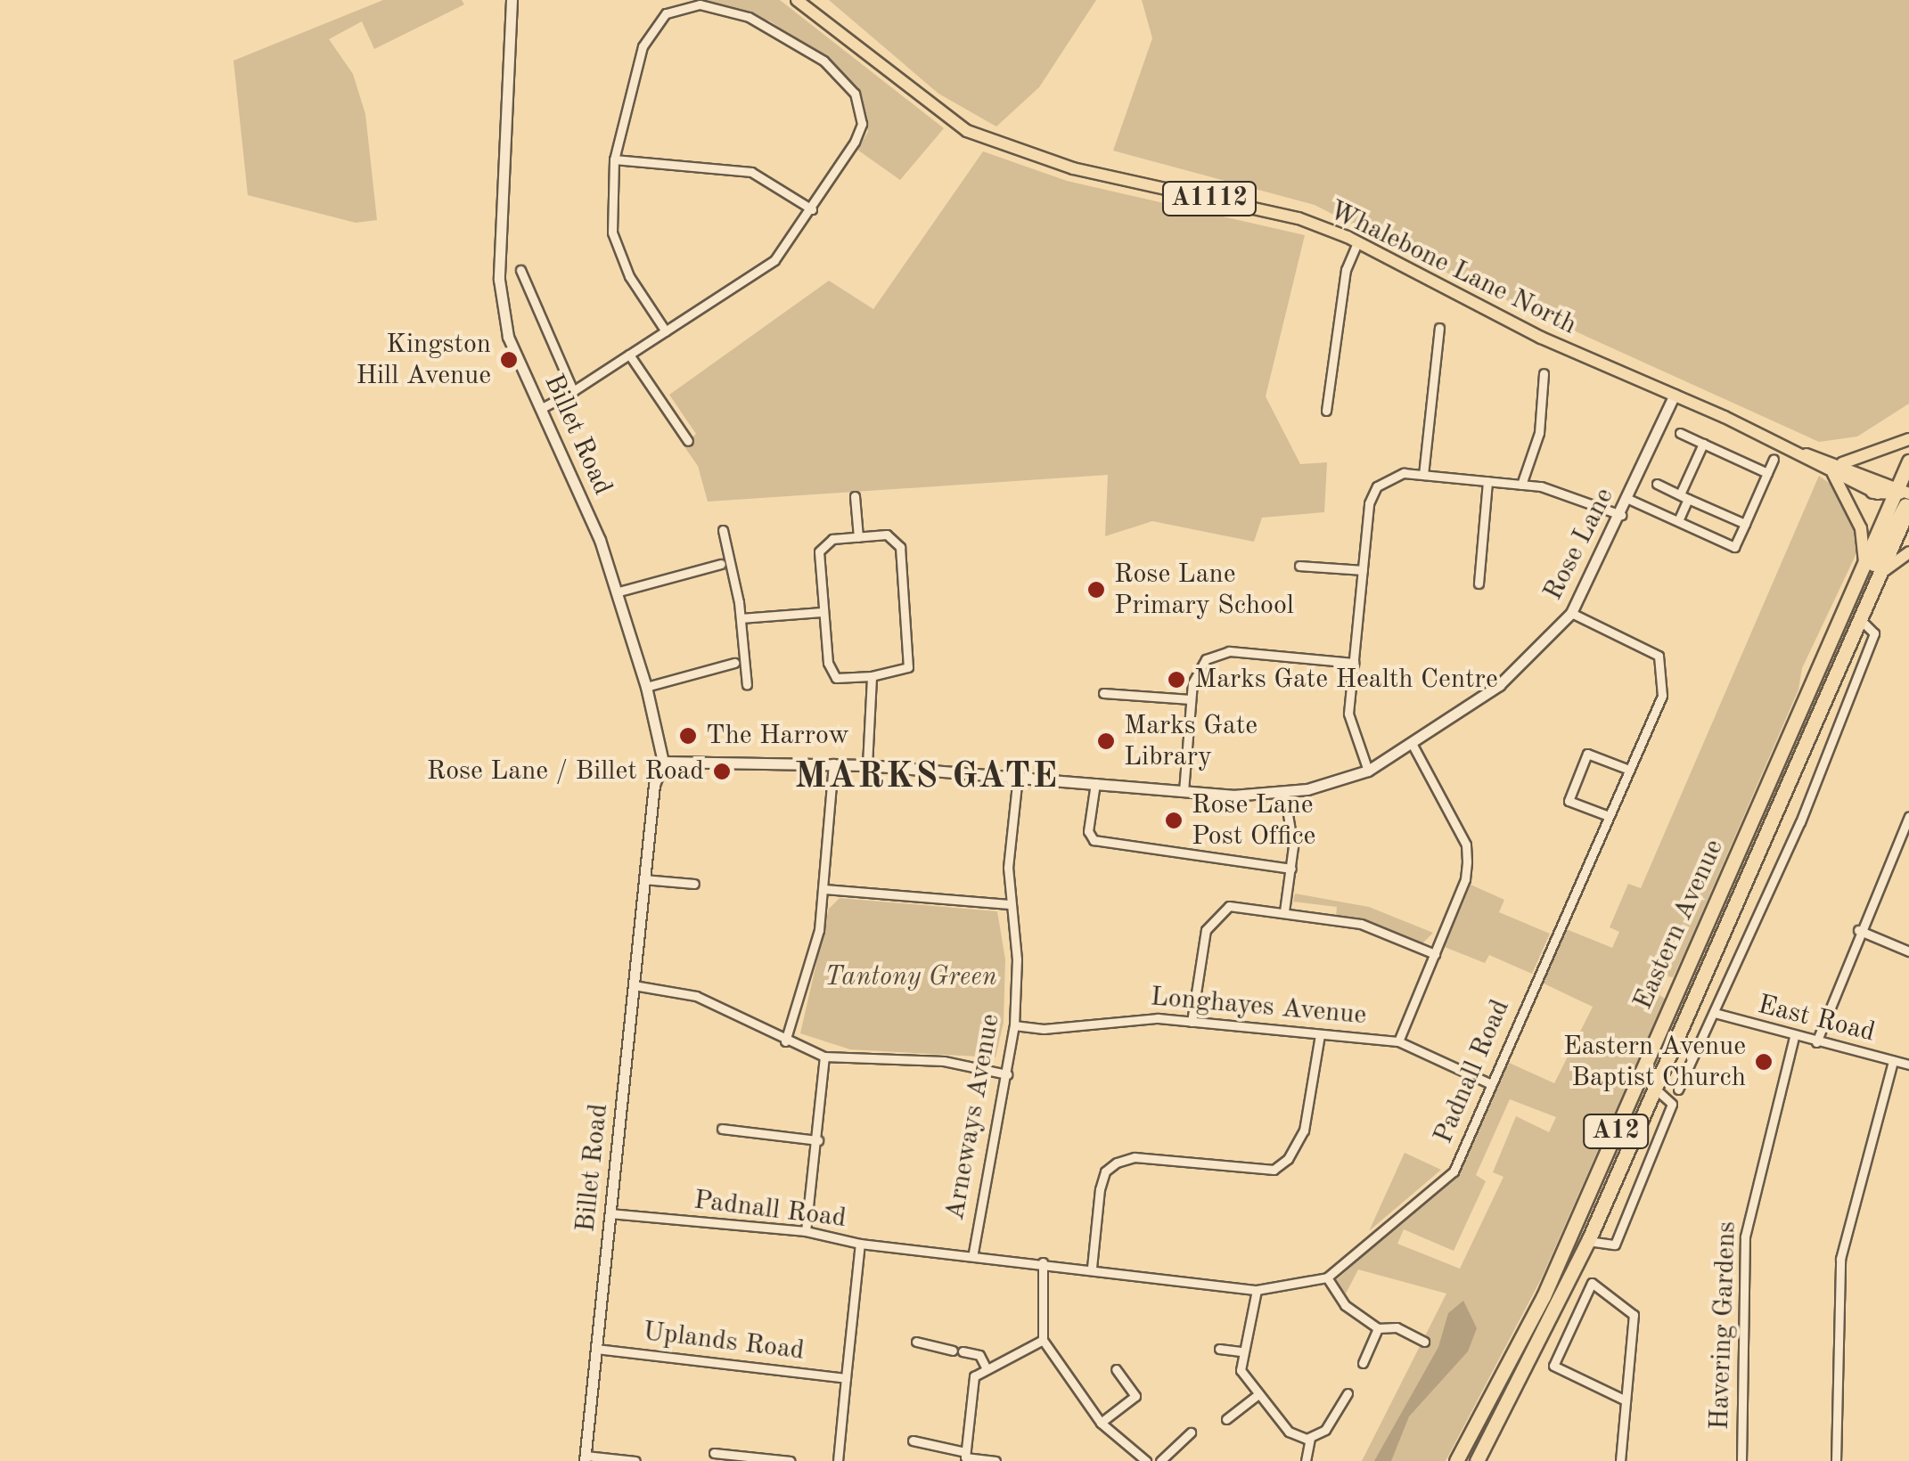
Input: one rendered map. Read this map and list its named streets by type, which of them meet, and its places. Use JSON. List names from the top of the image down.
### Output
{
  "streets": {
    "highway": ["Eastern Avenue", "A12"],
    "main road": ["A1112", "Whalebone Lane North"],
    "street": [
      "Billet Road",
      "Rose Lane",
      "Longhayes Avenue",
      "East Road",
      "Padnall Road",
      "Arneways Avenue",
      "Havering Gardens",
      "Uplands Road"
    ]
  },
  "crossings": [
    ["A1112", "Whalebone Lane North"],
    ["A1112", "Eastern Avenue"],
    ["Whalebone Lane North", "Rose Lane"],
    ["Whalebone Lane North", "Eastern Avenue"],
    ["Whalebone Lane North", "A12"],
    ["Billet Road", "Rose Lane"],
    ["Billet Road", "Padnall Road"],
    ["Billet Road", "Uplands Road"],
    ["Rose Lane", "Padnall Road"],
    ["Rose Lane", "Arneways Avenue"],
    ["Eastern Avenue", "A12"],
    ["Longhayes Avenue", "Padnall Road"],
    ["Longhayes Avenue", "Arneways Avenue"],
    ["East Road", "Havering Gardens"],
    ["Padnall Road", "Arneways Avenue"]
  ],
  "districts": ["MARKS GATE"],
  "parks": ["Tantony Green"],
  "places": [
    "Kingston Hill Avenue",
    "Rose Lane Primary School",
    "Marks Gate Health Centre",
    "The Harrow",
    "Marks Gate Library",
    "Rose Lane / Billet Road",
    "Rose Lane Post Office",
    "Eastern Avenue Baptist Church"
  ]
}
